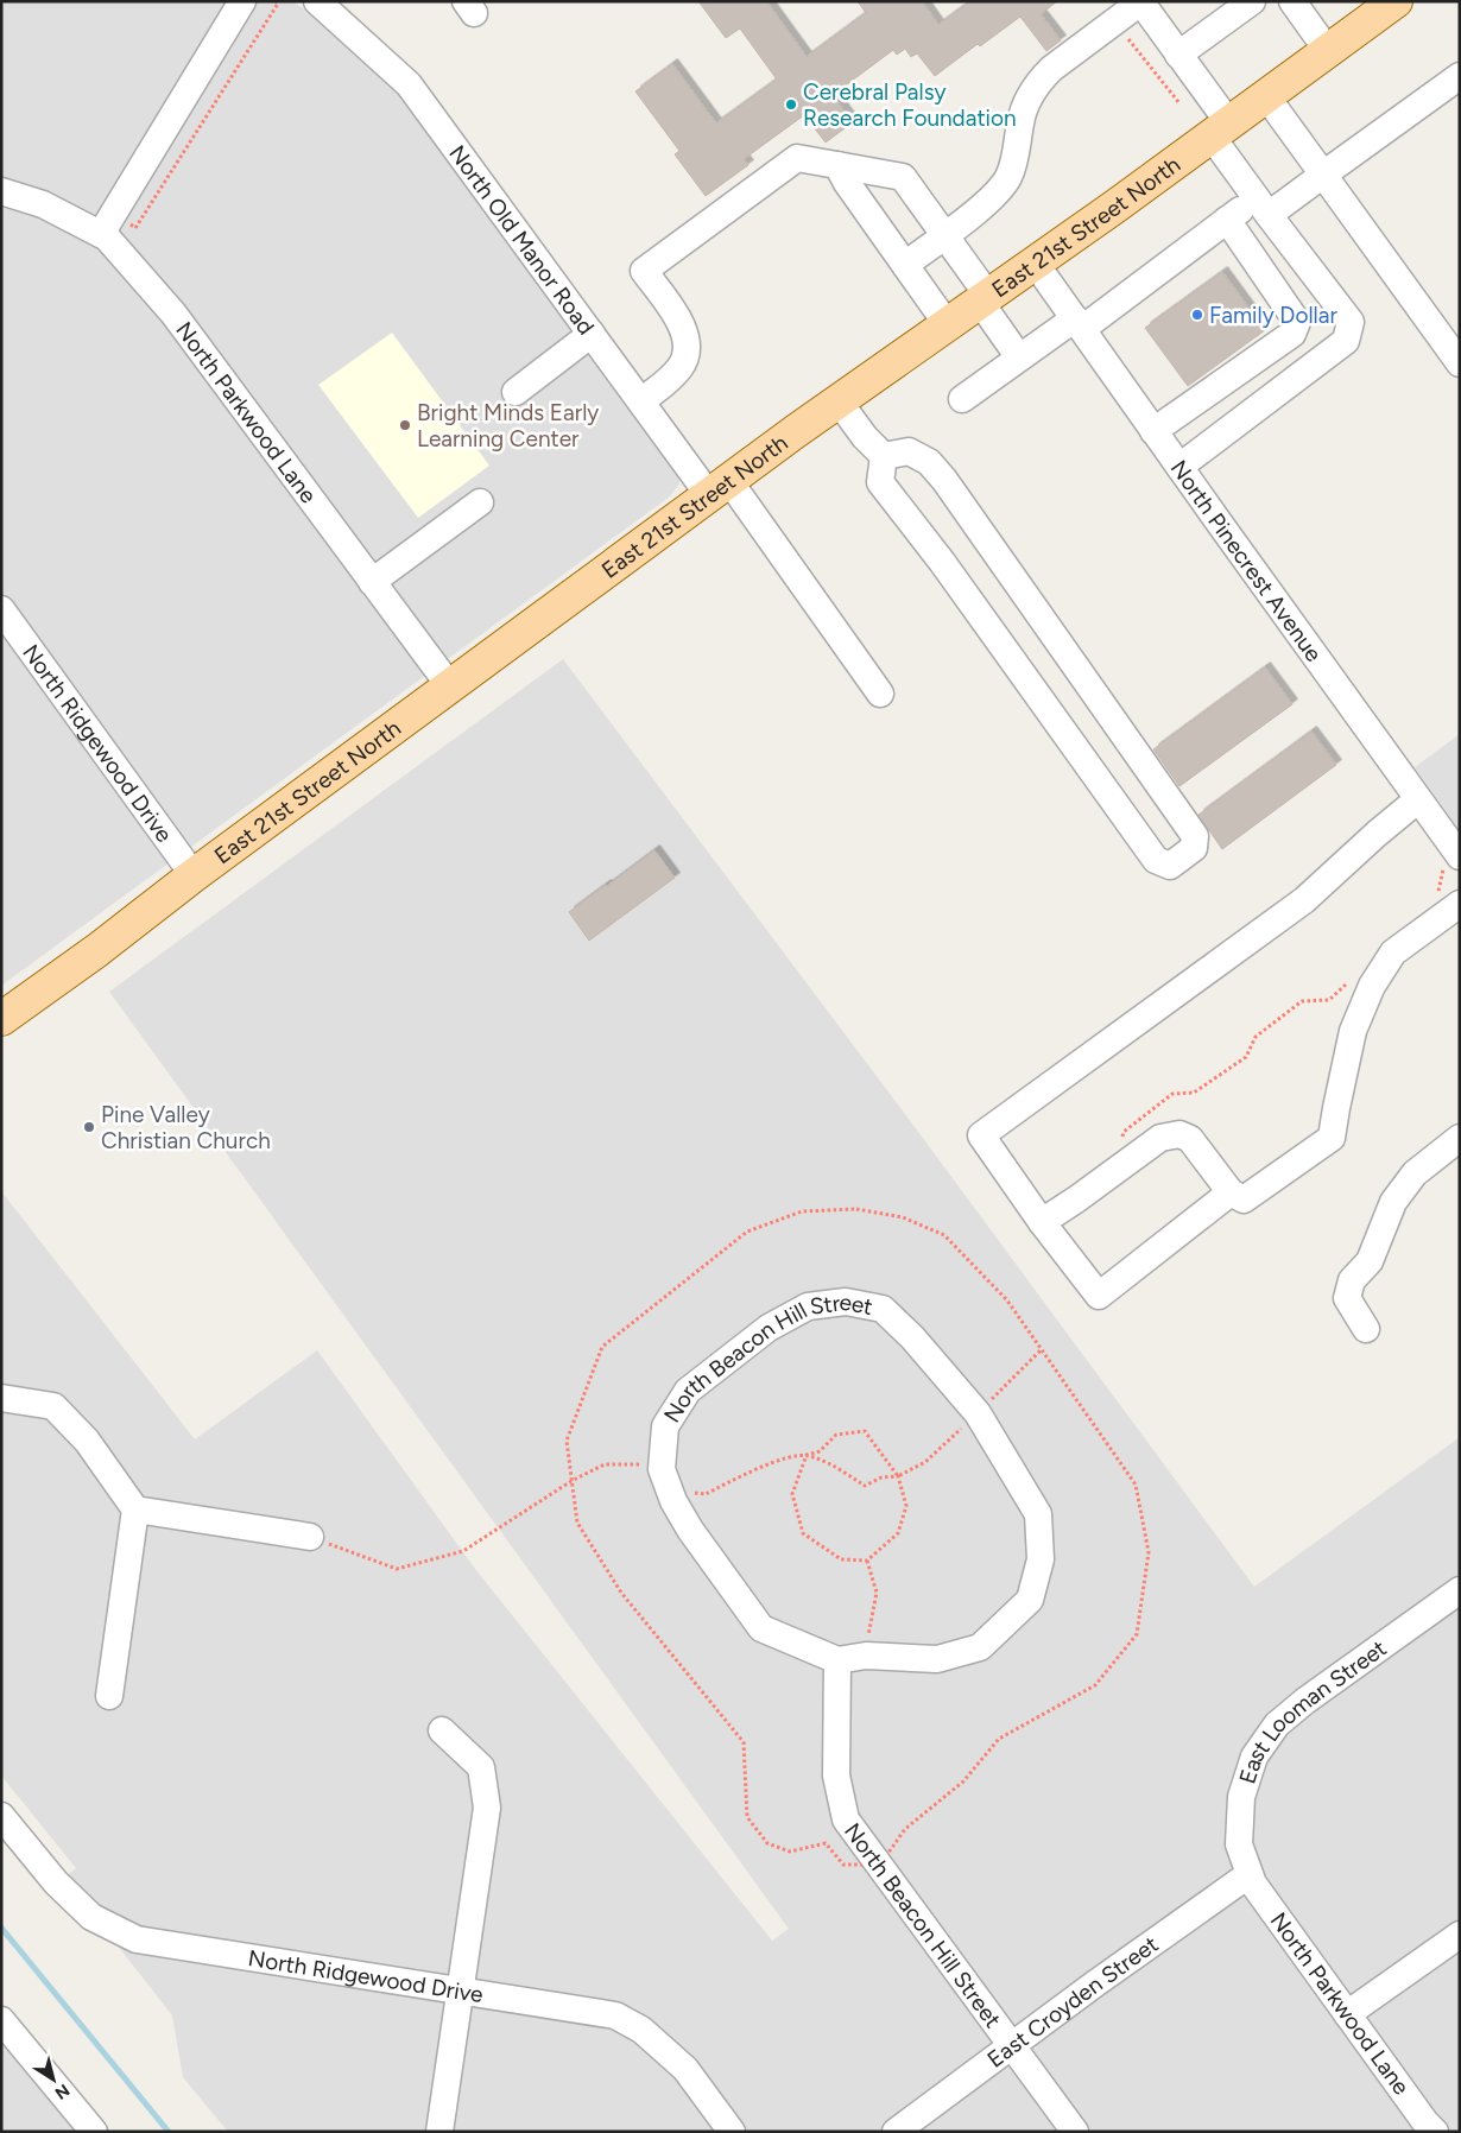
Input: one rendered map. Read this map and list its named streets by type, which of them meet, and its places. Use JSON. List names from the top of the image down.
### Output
{
  "streets": {
    "main road": ["East 21st Street North"],
    "street": [
      "North Old Manor Road",
      "North Parkwood Lane",
      "North Pinecrest Avenue",
      "North Ridgewood Drive",
      "North Beacon Hill Street",
      "East Looman Street",
      "East Croyden Street"
    ]
  },
  "crossings": [
    ["East 21st Street North", "North Old Manor Road"],
    ["East 21st Street North", "North Parkwood Lane"],
    ["East 21st Street North", "North Pinecrest Avenue"],
    ["East 21st Street North", "North Ridgewood Drive"],
    ["North Parkwood Lane", "East Looman Street"],
    ["North Parkwood Lane", "East Croyden Street"],
    ["North Beacon Hill Street", "East Croyden Street"],
    ["East Looman Street", "East Croyden Street"]
  ],
  "places": [
    "Cerebral Palsy Research Foundation",
    "Family Dollar",
    "Bright Minds Early Learning Center",
    "Pine Valley Christian Church"
  ],
  "north": "bottom right"
}
